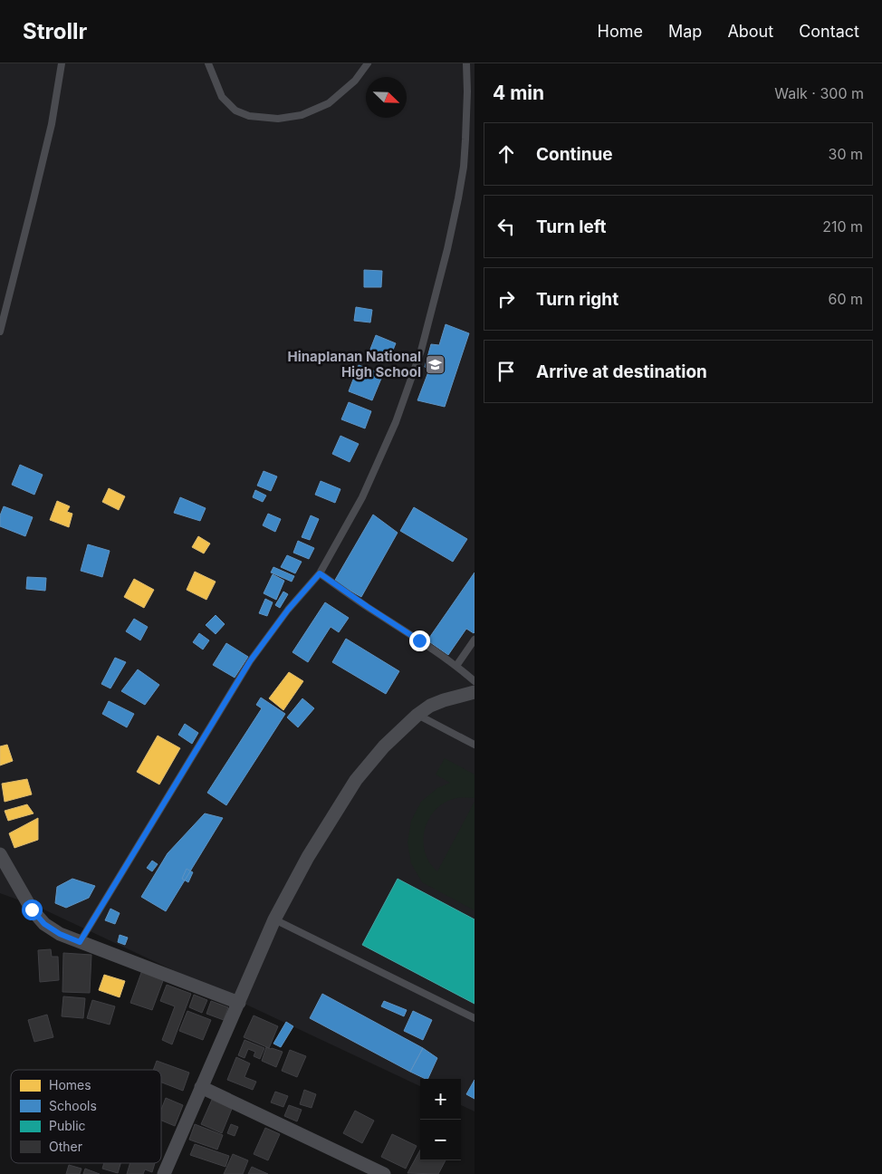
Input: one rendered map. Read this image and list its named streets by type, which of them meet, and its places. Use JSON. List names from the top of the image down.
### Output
{
  "places": {
    "school or university": ["Hinaplanan National High School"]
  },
  "legend": [
    "Homes",
    "Schools",
    "Public",
    "Other"
  ],
  "north": "bottom right",
  "page": {
    "header": "Strollr",
    "nav": [
      "Home",
      "Map",
      "About",
      "Contact"
    ],
    "heading": ["4 min", "Walk · 300 m"],
    "list": [
      ["Continue", "30 m"],
      ["Turn left", "210 m"],
      ["Turn right", "60 m"],
      "Arrive at destination"
    ],
    "map_buttons": ["+", "−"]
  }
}
